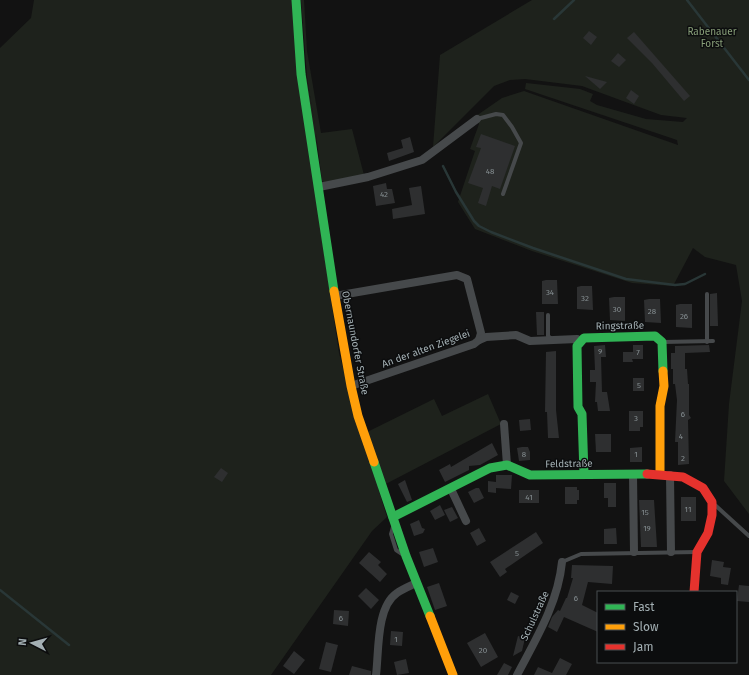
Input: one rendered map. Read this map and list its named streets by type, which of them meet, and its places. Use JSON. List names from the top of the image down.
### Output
{
  "streets": {
    "street": [
      "Ringstraße",
      "Obernaundorfer Straße",
      "An der alten Ziegelei",
      "Feldstraße",
      "Schulstraße"
    ]
  },
  "crossings": [
    ["Obernaundorfer Straße", "An der alten Ziegelei"]
  ],
  "parks": ["Rabenauer Forst"],
  "house_numbers": [
    "48",
    "42",
    "34",
    "32",
    "30",
    "28",
    "26",
    "9",
    "7",
    "5",
    "6",
    "3",
    "4",
    "8",
    "1",
    "2",
    "41",
    "11",
    "15",
    "19",
    "5",
    "6",
    "6",
    "1",
    "20"
  ],
  "legend": ["Fast", "Slow", "Jam"],
  "north": "left"
}
